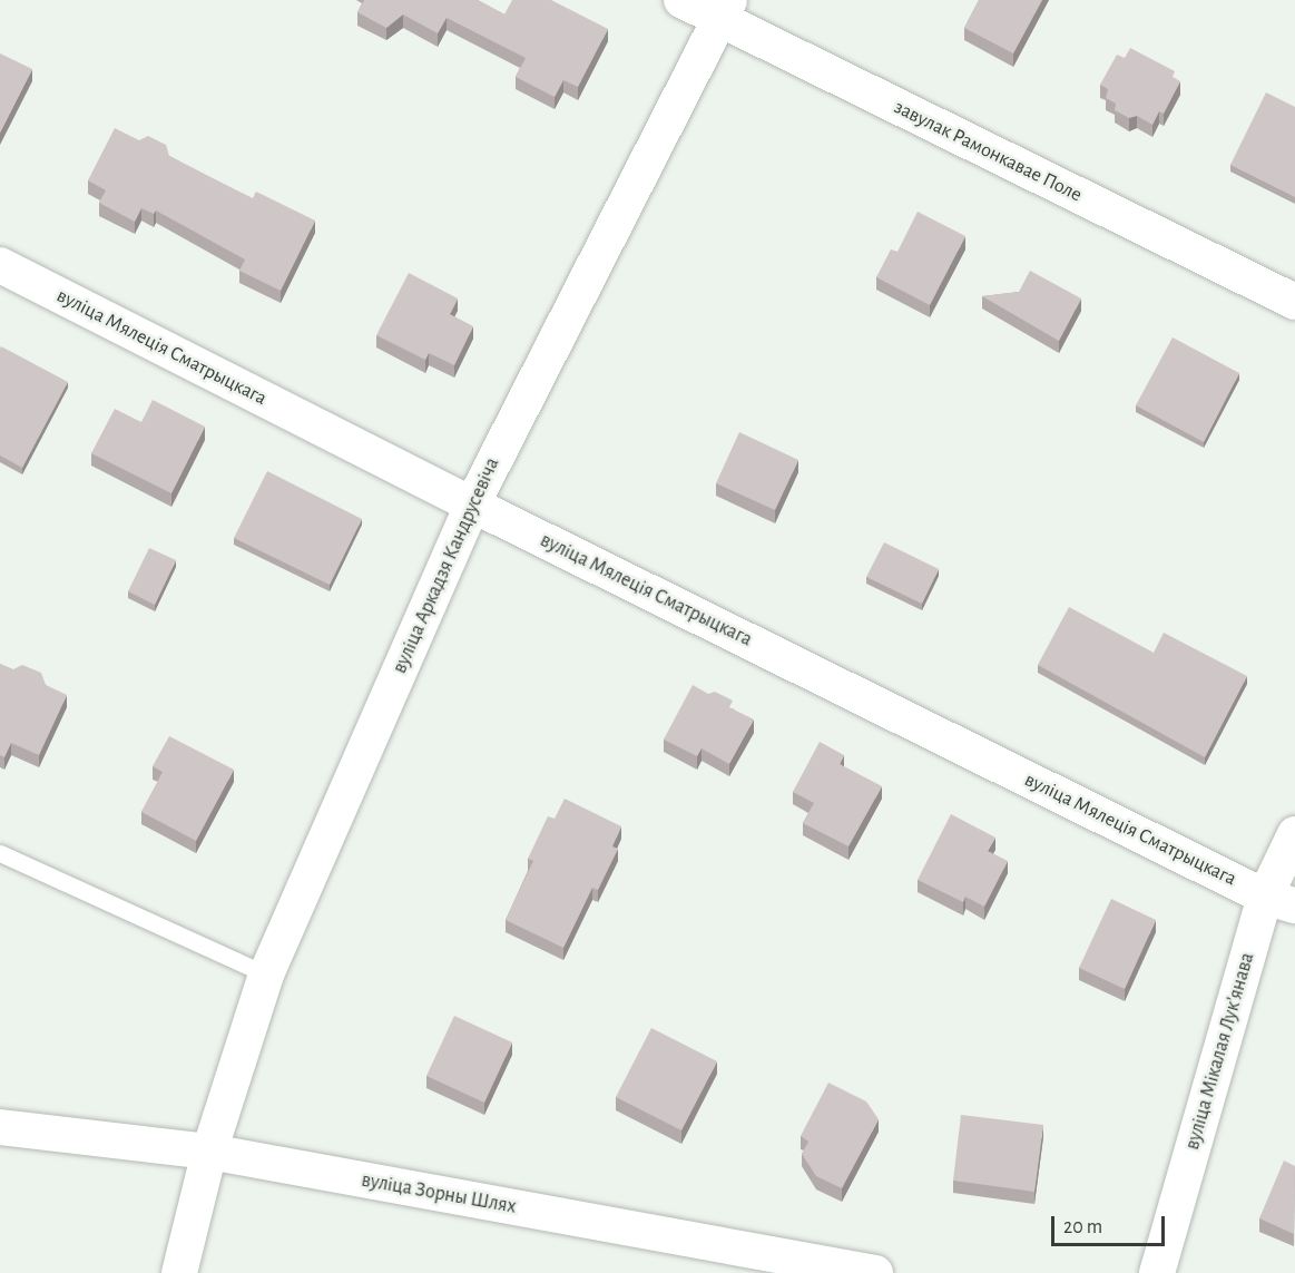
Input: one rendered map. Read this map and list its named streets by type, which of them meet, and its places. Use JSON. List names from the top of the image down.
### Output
{
  "streets": {
    "street": [
      "завулак Рамонкавае Поле",
      "вуліца Мялеція Сматрыцкага",
      "вуліца Аркадзя Кандрусевіча",
      "вуліца Мікалая Лукʼянава",
      "вуліца Зорны Шлях"
    ]
  },
  "crossings": [
    ["завулак Рамонкавае Поле", "вуліца Аркадзя Кандрусевіча"],
    ["вуліца Мялеція Сматрыцкага", "вуліца Аркадзя Кандрусевіча"],
    ["вуліца Мялеція Сматрыцкага", "вуліца Мікалая Лукʼянава"],
    ["вуліца Аркадзя Кандрусевіча", "вуліца Зорны Шлях"]
  ],
  "scale_bar": "20 m"
}
